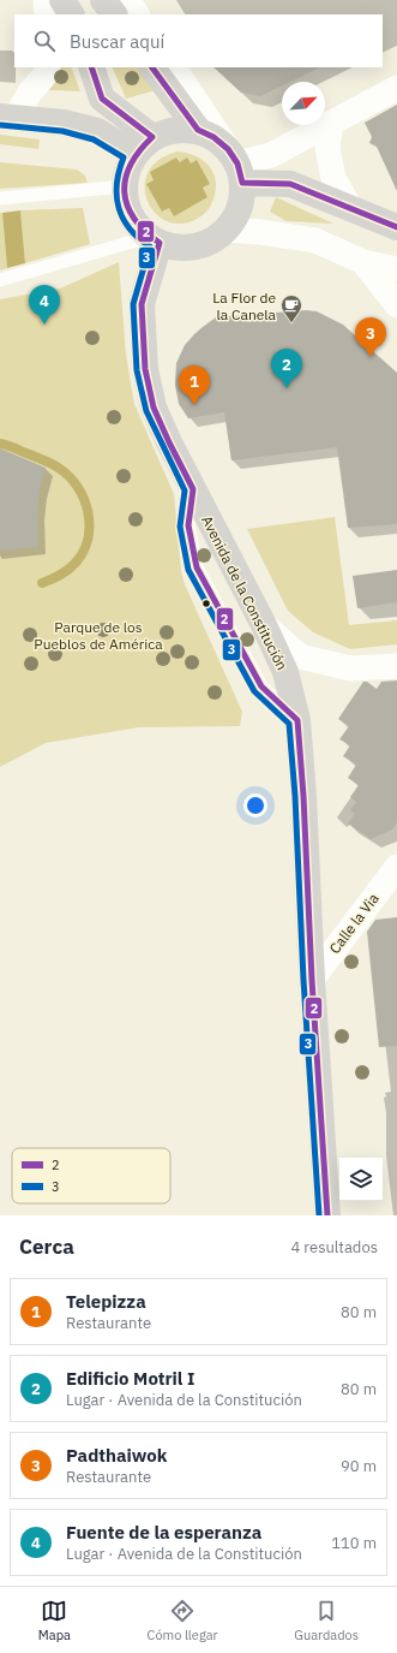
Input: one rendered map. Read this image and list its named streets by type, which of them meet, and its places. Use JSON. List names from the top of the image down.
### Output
{
  "streets": {
    "main road": ["Avenida de la Constitución"],
    "street": ["Calle la Via"]
  },
  "crossings": [
    ["Avenida de la Constitución", "Calle la Via"]
  ],
  "parks": ["Parque de los Pueblos de América"],
  "places": {
    "cafe": ["La Flor de la Canela"]
  },
  "lines": ["transit line 2", "transit line 3"],
  "legend": ["2", "3"],
  "north": "top right",
  "page": {
    "search": "Buscar aquí",
    "pins": [
      "4",
      "3",
      "2",
      "1"
    ],
    "heading": ["Cerca", "4 resultados"],
    "list": [
      {
        "mark": "1",
        "name": "Telepizza",
        "note": "Restaurante",
        "value": "80 m"
      },
      {
        "mark": "2",
        "name": "Edificio Motril I",
        "note": "Lugar · Avenida de la Constitución",
        "value": "80 m"
      },
      {
        "mark": "3",
        "name": "Padthaiwok",
        "note": "Restaurante",
        "value": "90 m"
      },
      {
        "mark": "4",
        "name": "Fuente de la esperanza",
        "note": "Lugar · Avenida de la Constitución",
        "value": "110 m"
      }
    ],
    "nav": ["Mapa", "Cómo llegar", "Guardados"]
  }
}
